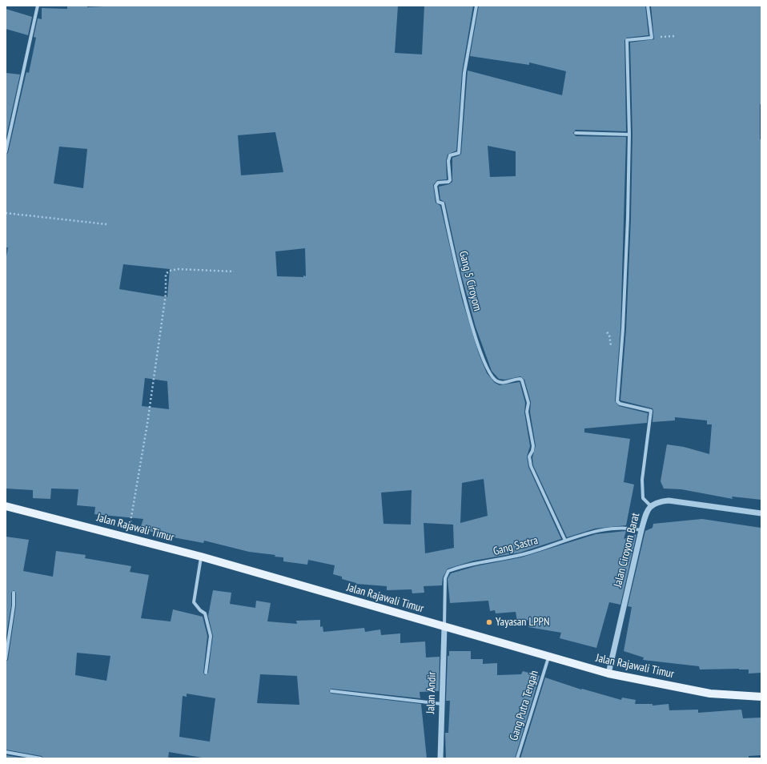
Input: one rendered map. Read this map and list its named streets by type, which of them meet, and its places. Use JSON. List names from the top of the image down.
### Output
{
  "streets": {
    "main road": ["Jalan Rajawali Timur"],
    "street": [
      "Gang 5 Ciroyom",
      "Gang Sastra",
      "Jalan Ciroyom Barat",
      "Jalan Andir",
      "Gang Putra Tengah"
    ]
  },
  "crossings": [
    ["Gang 5 Ciroyom", "Gang Sastra"],
    ["Jalan Rajawali Timur", "Gang Sastra"],
    ["Jalan Rajawali Timur", "Jalan Ciroyom Barat"],
    ["Jalan Rajawali Timur", "Jalan Andir"],
    ["Jalan Rajawali Timur", "Gang Putra Tengah"],
    ["Gang Sastra", "Jalan Ciroyom Barat"],
    ["Gang Sastra", "Jalan Andir"]
  ],
  "places": ["Yayasan LPPN"]
}
